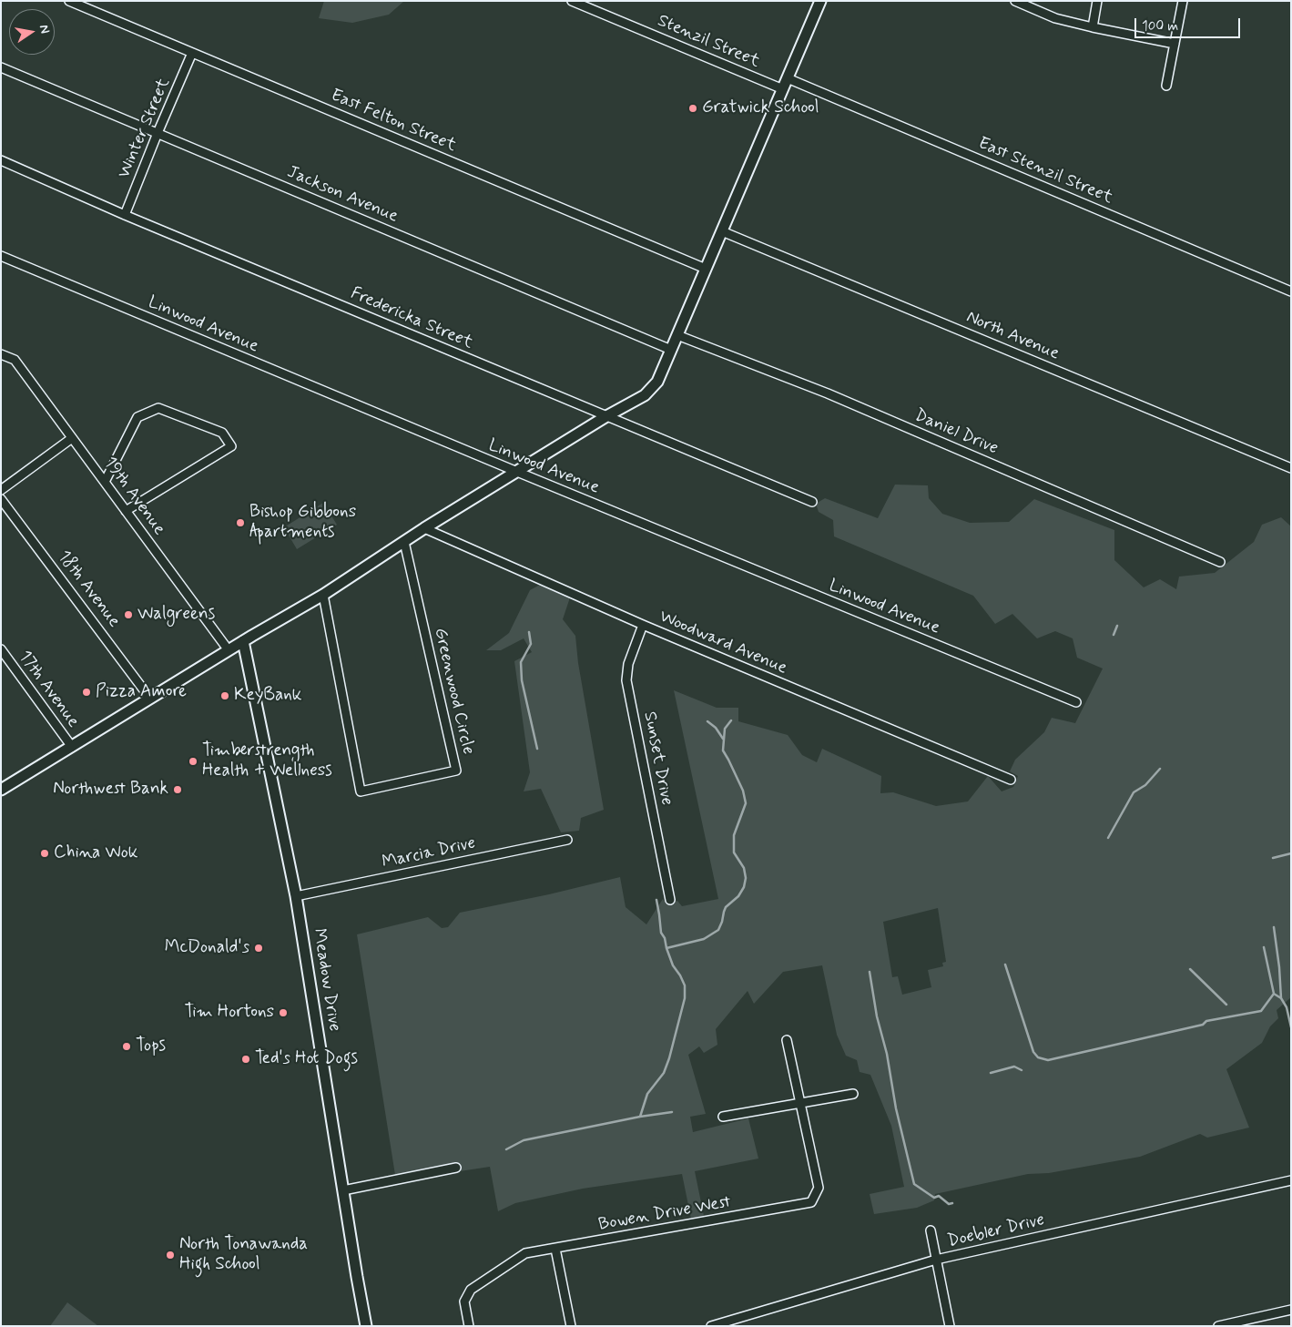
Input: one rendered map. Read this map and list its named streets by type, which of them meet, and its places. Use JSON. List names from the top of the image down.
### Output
{
  "streets": {
    "street": [
      "Stenzil Street",
      "East Felton Street",
      "Winter Street",
      "East Stenzil Street",
      "Jackson Avenue",
      "Fredericka Street",
      "Linwood Avenue",
      "North Avenue",
      "Daniel Drive",
      "19th Avenue",
      "18th Avenue",
      "Woodward Avenue",
      "17th Avenue",
      "Greenwood Circle",
      "Sunset Drive",
      "Marcia Drive",
      "Meadow Drive",
      "Bowen Drive West",
      "Doebler Drive"
    ]
  },
  "crossings": [
    ["East Felton Street", "Winter Street"],
    ["Winter Street", "Jackson Avenue"],
    ["Winter Street", "Fredericka Street"],
    ["Woodward Avenue", "Sunset Drive"],
    ["Marcia Drive", "Meadow Drive"]
  ],
  "places": [
    "Gratwick School",
    "Bishop Gibbons Apartments",
    "Walgreens",
    "Pizza Amore",
    "KeyBank",
    "Timberstrength Health + Wellness",
    "Northwest Bank",
    "China Wok",
    "McDonald's",
    "Tim Hortons",
    "Tops",
    "Ted's Hot Dogs",
    "North Tonawanda High School"
  ],
  "scale_bar": "100 m",
  "north": "right"
}
